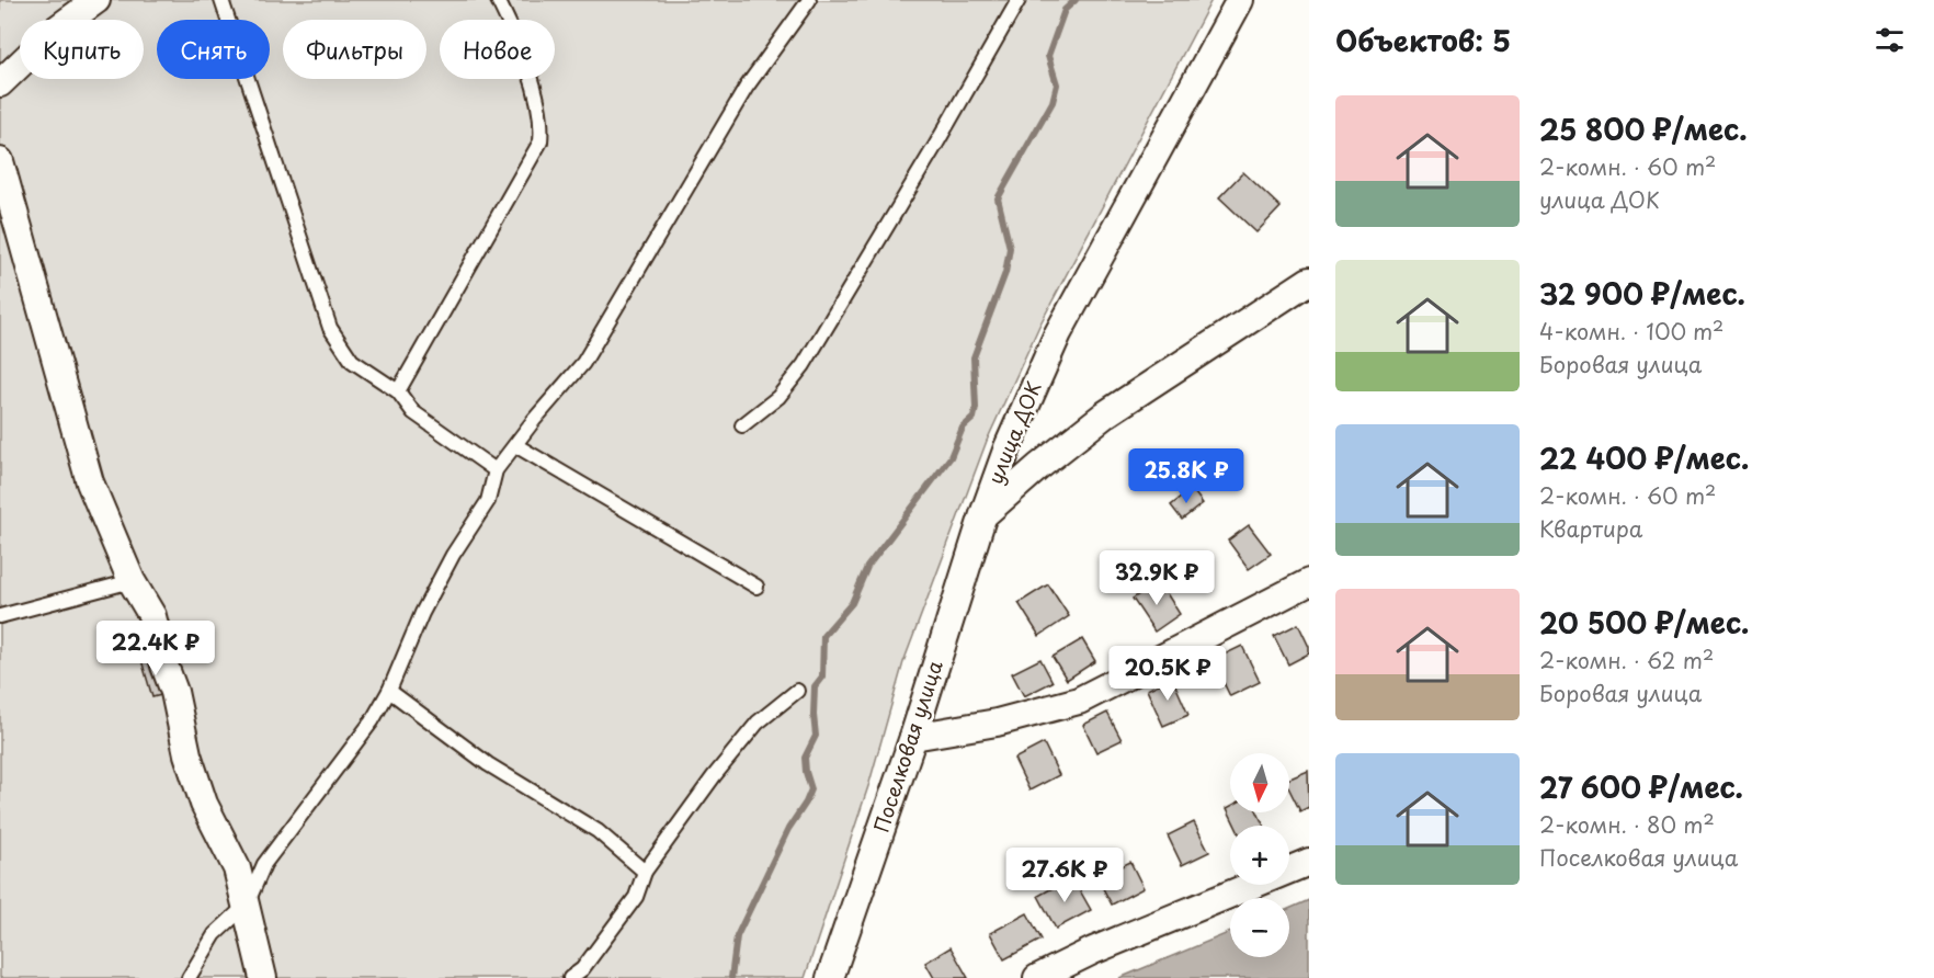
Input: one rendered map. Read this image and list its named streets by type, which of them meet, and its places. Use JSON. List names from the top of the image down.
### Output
{
  "streets": {
    "street": ["улица ДОК", "Поселковая улица"]
  },
  "crossings": [
    ["улица ДОК", "Поселковая улица"]
  ],
  "north": "bottom",
  "page": {
    "heading": "Объектов: 5",
    "chip": [
      "Купить",
      "Снять",
      "Фильтры",
      "Новое"
    ],
    "list": [
      {
        "name": "25 800 ₽/мес.",
        "note": "2-комн. · 60 m² · улица ДОК"
      },
      {
        "name": "32 900 ₽/мес.",
        "note": "4-комн. · 100 m² · Боровая улица"
      },
      {
        "name": "22 400 ₽/мес.",
        "note": "2-комн. · 60 m² · Квартира"
      },
      {
        "name": "20 500 ₽/мес.",
        "note": "2-комн. · 62 m² · Боровая улица"
      },
      {
        "name": "27 600 ₽/мес.",
        "note": "2-комн. · 80 m² · Поселковая улица"
      }
    ],
    "price": [
      "25.8K ₽",
      "32.9K ₽",
      "22.4K ₽",
      "20.5K ₽",
      "27.6K ₽"
    ],
    "map_buttons": ["+", "−"]
  }
}
